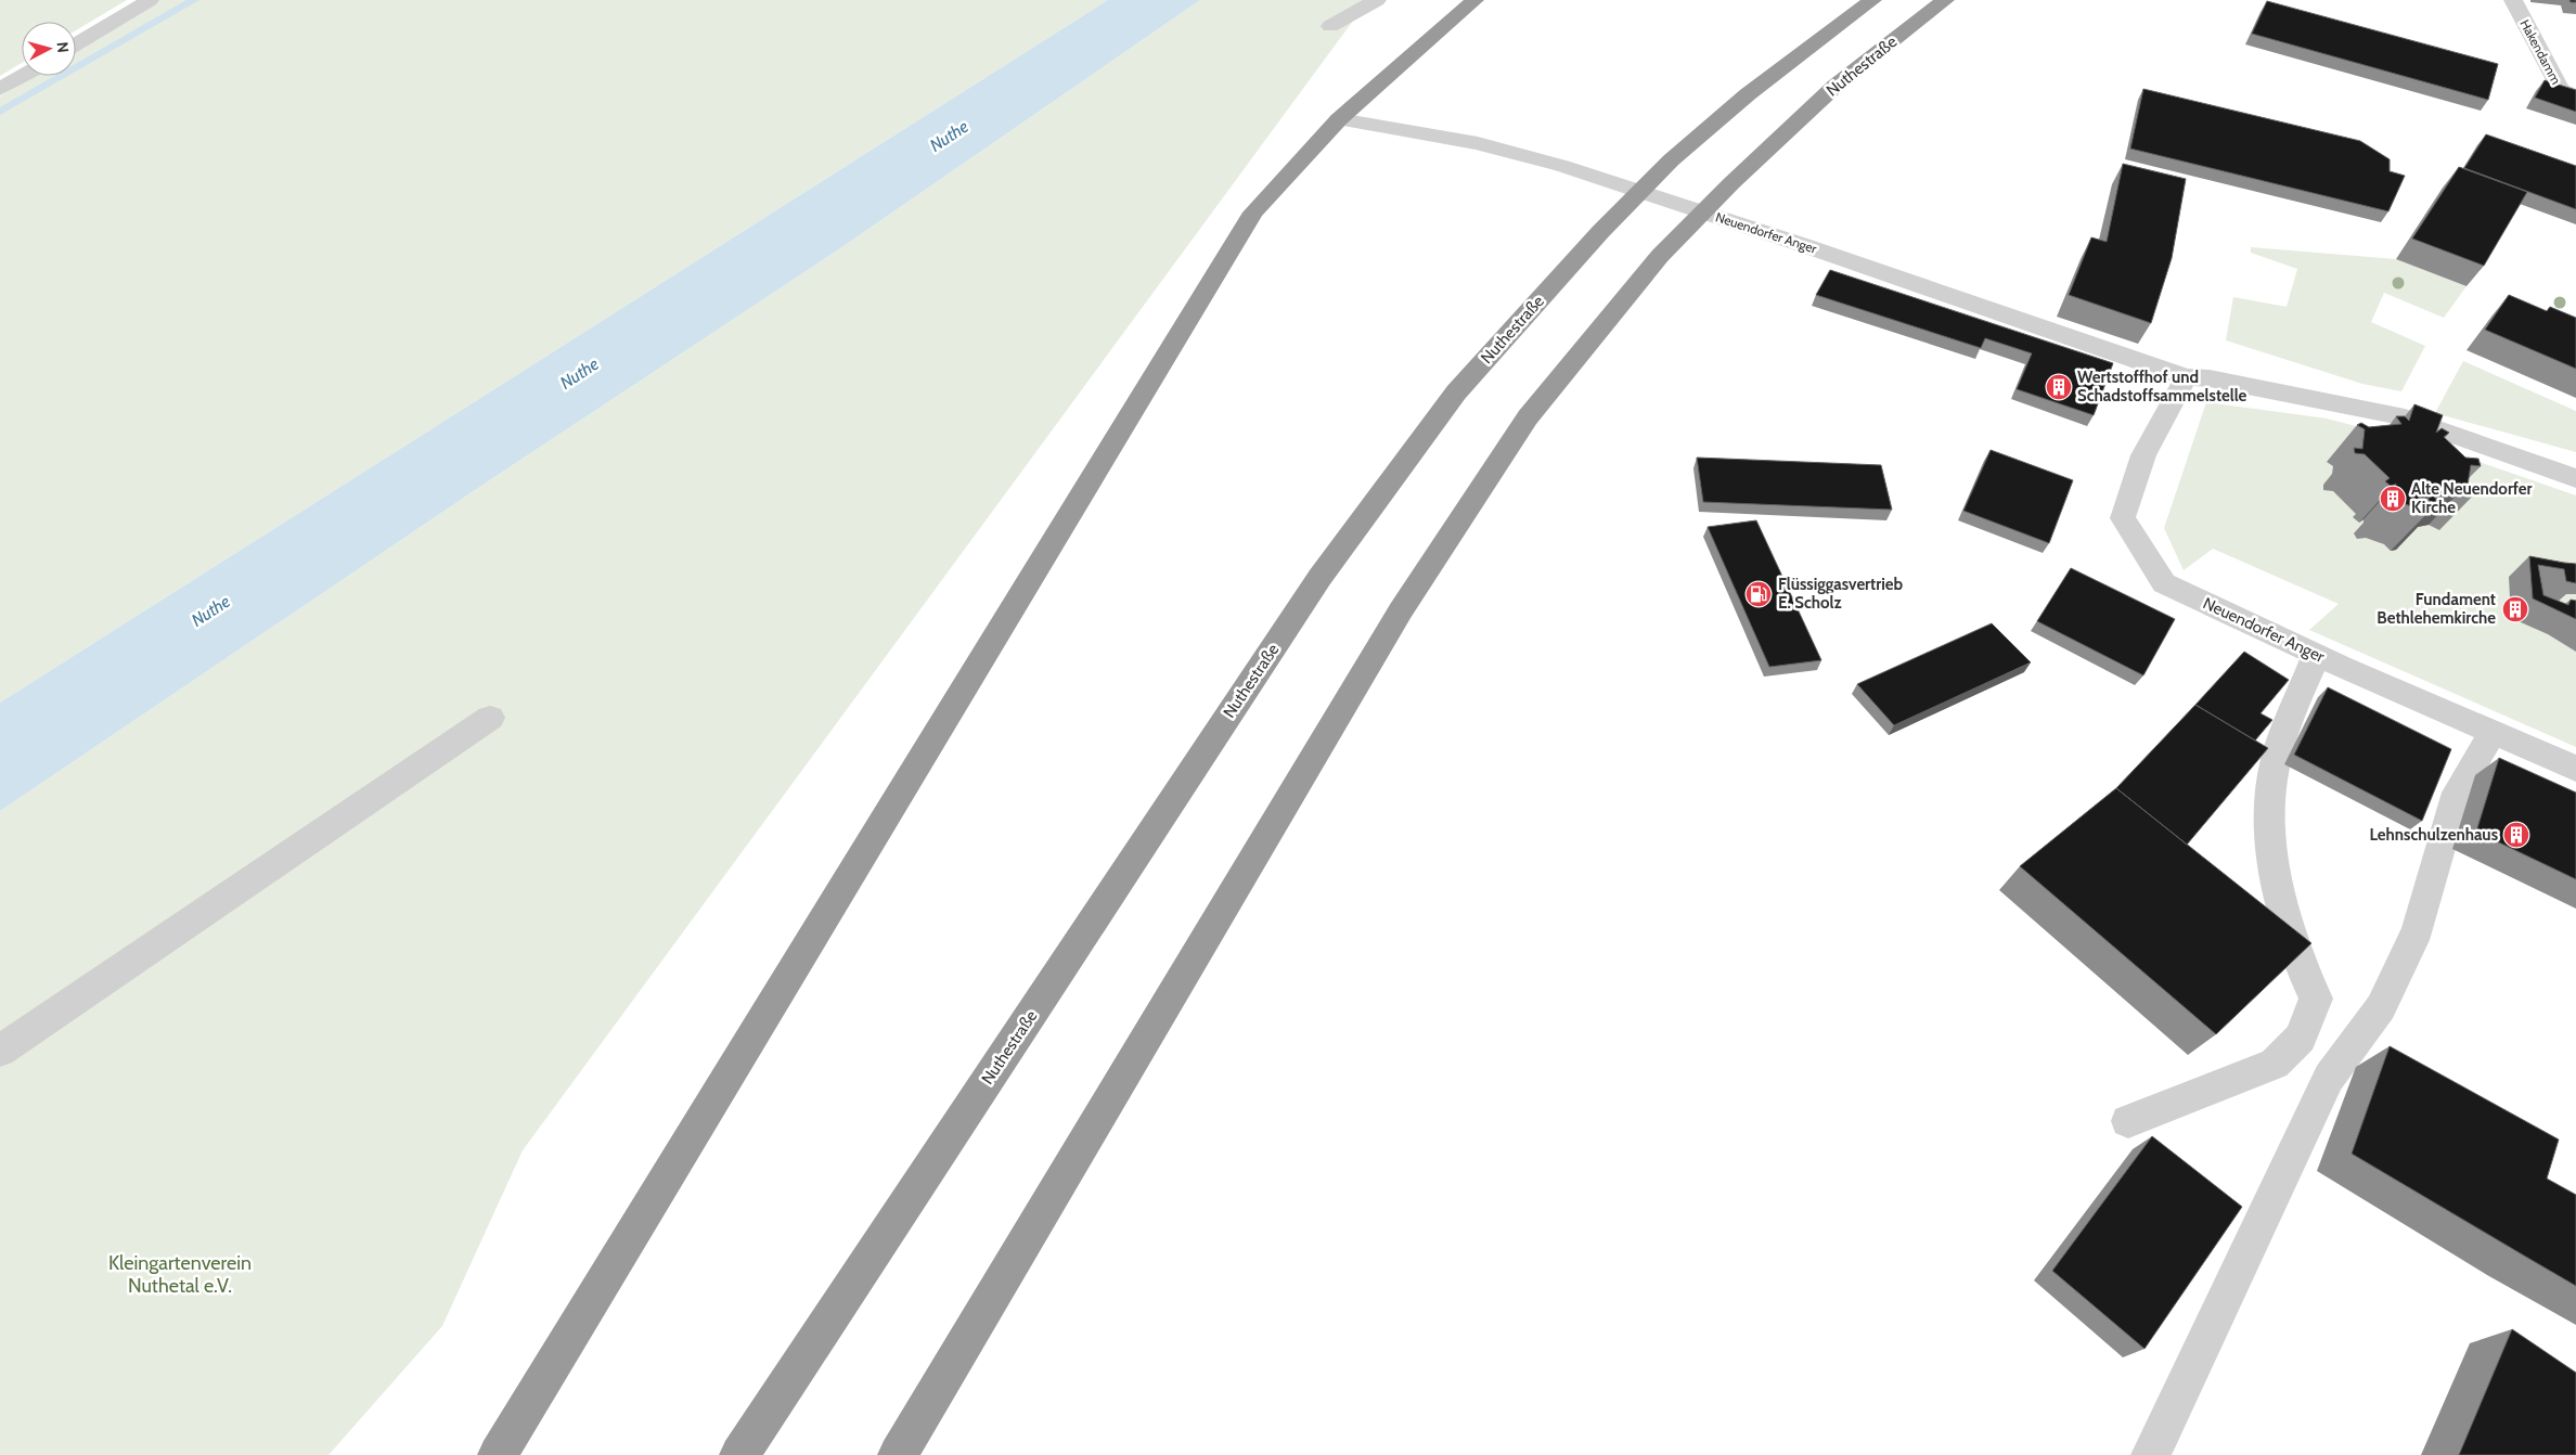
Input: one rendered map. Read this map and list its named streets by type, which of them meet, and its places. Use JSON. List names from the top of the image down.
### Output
{
  "streets": {
    "highway": ["Nuthestraße"],
    "street": ["Hakendamm", "Neuendorfer Anger"]
  },
  "water": ["Nuthe"],
  "parks": ["Kleingartenverein Nuthetal e.V."],
  "places": {
    "building": [
      "Wertstoffhof und Schadstoffsammelstelle",
      "Alte Neuendorfer Kirche",
      "Fundament Bethlehemkirche",
      "Lehnschulzenhaus"
    ],
    "fuel station": ["Flüssiggasvertrieb E. Scholz"]
  },
  "north": "right"
}
